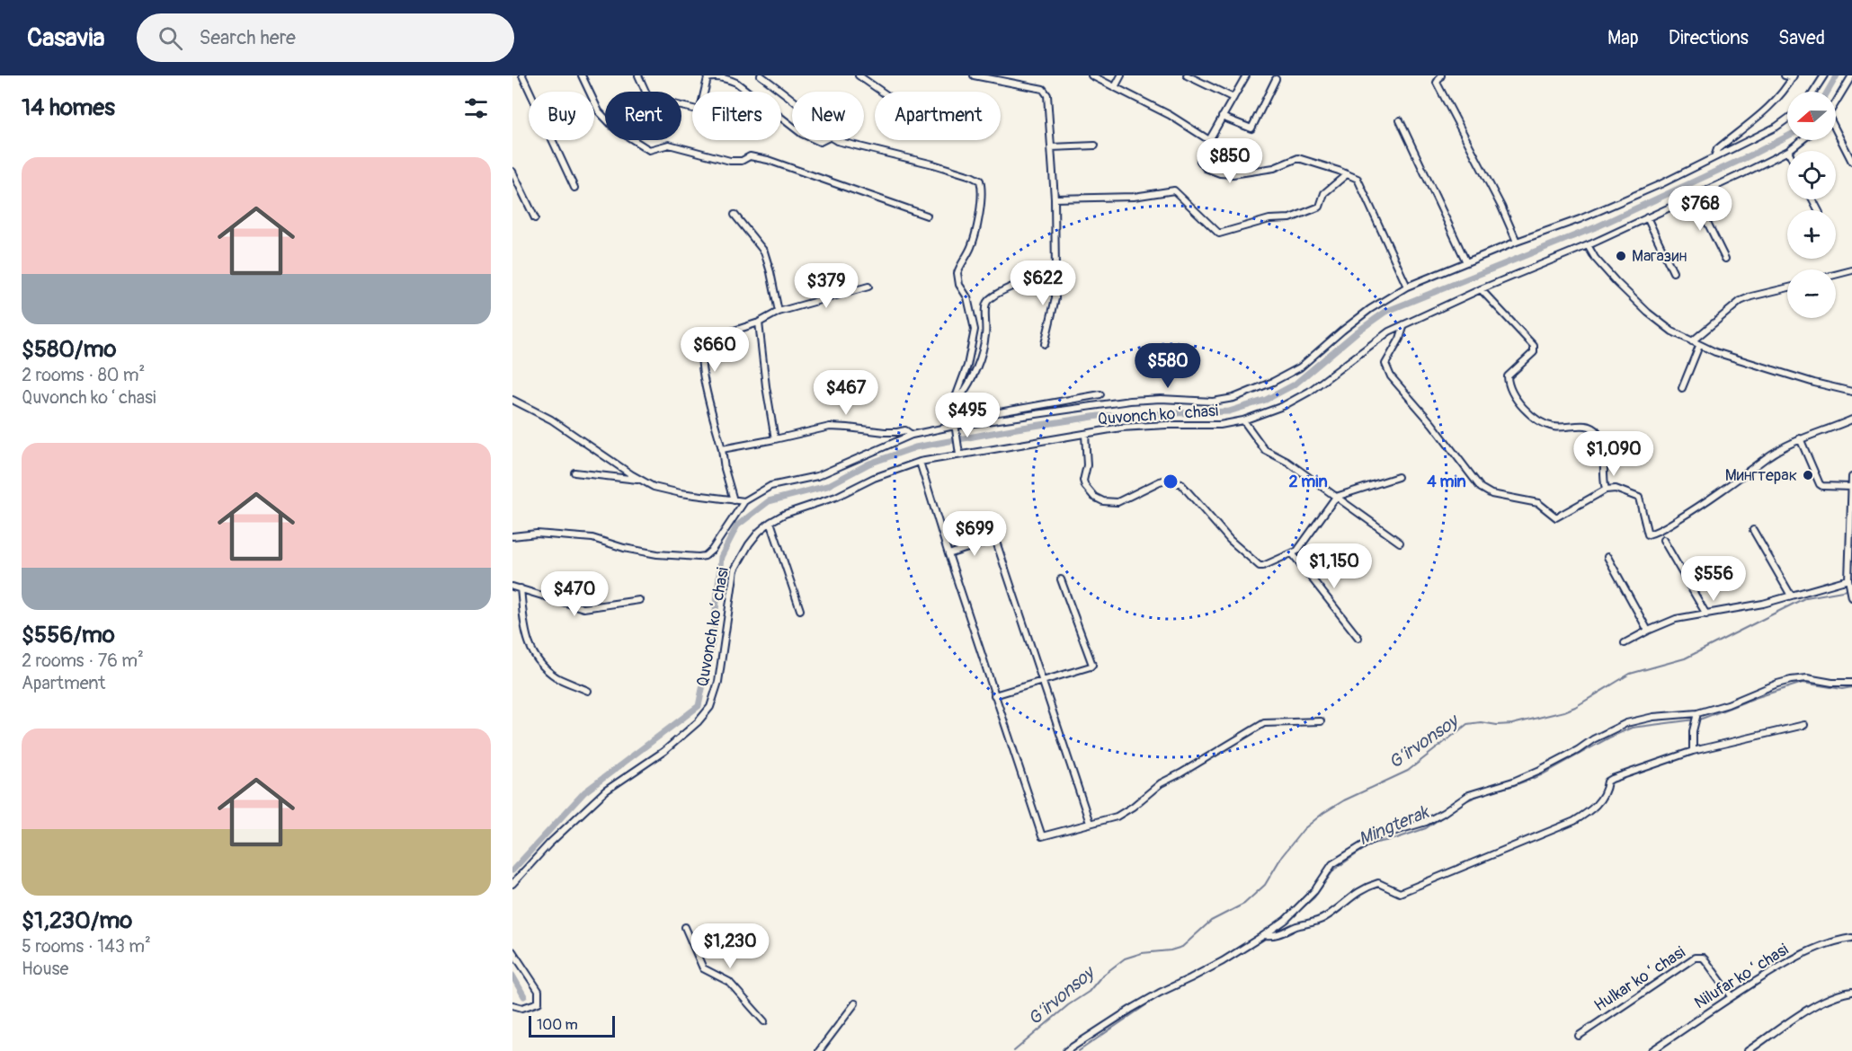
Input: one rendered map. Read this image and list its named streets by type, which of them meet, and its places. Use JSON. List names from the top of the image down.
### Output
{
  "streets": {
    "street": ["Quvonch koʻchasi", "Nilufar koʻchasi", "Hulkar koʻchasi"]
  },
  "crossings": [
    ["Nilufar koʻchasi", "Hulkar koʻchasi"]
  ],
  "water": ["G‘irvonsoy", "Mingterak"],
  "places": ["Магазин", "Мингтерак"],
  "scale_bar": "100 m",
  "north": "left",
  "page": {
    "header": "Casavia",
    "search": "Search here",
    "nav": ["Map", "Directions", "Saved"],
    "heading": "14 homes",
    "map_buttons": ["+", "−"],
    "chip": [
      "Buy",
      "Rent",
      "Filters",
      "New",
      "Apartment"
    ],
    "price": [
      "$850",
      "$768",
      "$622",
      "$379",
      "$660",
      "$580",
      "$467",
      "$495",
      "$1,090",
      "$699",
      "$1,150",
      "$556",
      "$470",
      "$1,230"
    ],
    "list": [
      {
        "name": "$580/mo",
        "note": "2 rooms · 80 m² · Quvonch koʻchasi"
      },
      {
        "name": "$556/mo",
        "note": "2 rooms · 76 m² · Apartment"
      },
      {
        "name": "$1,230/mo",
        "note": "5 rooms · 143 m² · House"
      }
    ],
    "scale": "100 m"
  },
  "rings": ["2 min", "4 min"]
}
